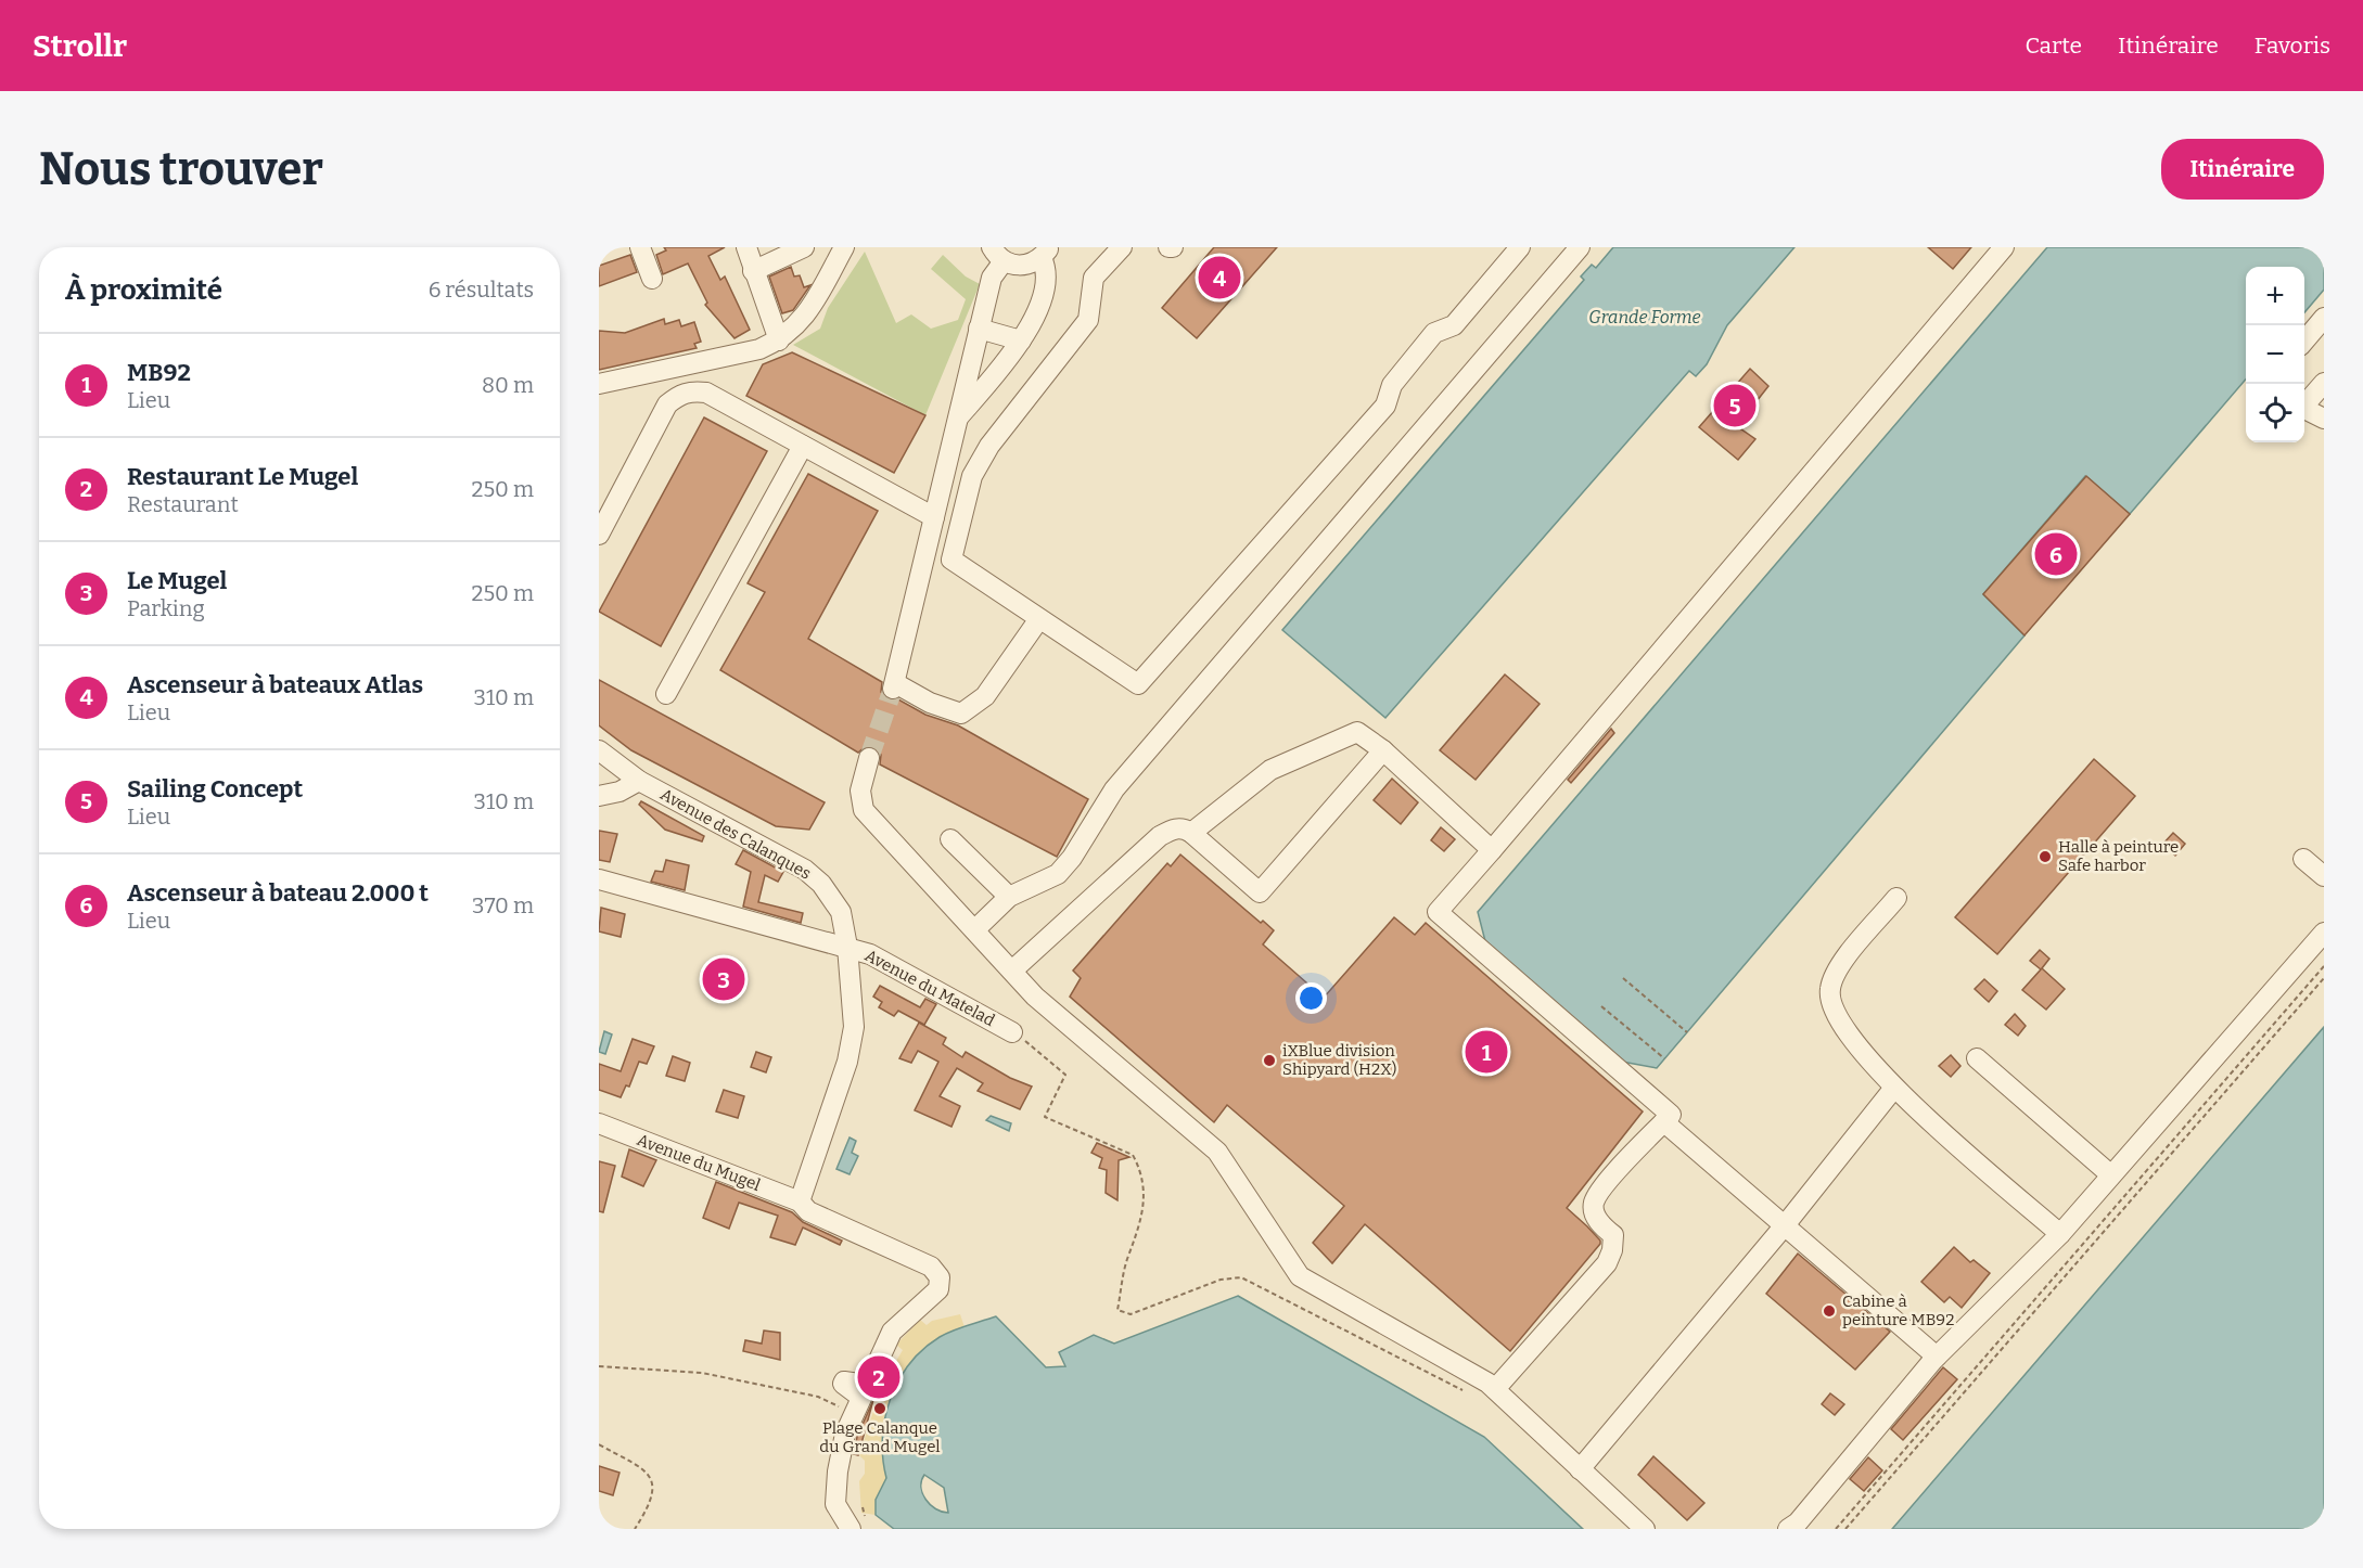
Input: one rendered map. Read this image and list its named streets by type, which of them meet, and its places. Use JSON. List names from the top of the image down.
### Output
{
  "streets": {
    "street": ["Avenue des Calanques", "Avenue du Matelad", "Avenue du Mugel"]
  },
  "crossings": [
    ["Avenue des Calanques", "Avenue du Matelad"],
    ["Avenue des Calanques", "Avenue du Mugel"]
  ],
  "water": ["Grande Forme"],
  "places": [
    "Halle à peinture Safe harbor",
    "iXBlue division Shipyard (H2X)",
    "Cabine à peinture MB92",
    "Plage Calanque du Grand Mugel"
  ],
  "page": {
    "header": "Strollr",
    "nav": ["Carte", "Itinéraire", "Favoris"],
    "buttons": "Itinéraire",
    "title": "Nous trouver",
    "heading": ["À proximité", "6 résultats"],
    "pins": [
      "4",
      "5",
      "6",
      "3",
      "1",
      "2"
    ],
    "map_buttons": ["+", "−"],
    "list": [
      {
        "mark": "1",
        "name": "MB92",
        "note": "Lieu",
        "value": "80 m"
      },
      {
        "mark": "2",
        "name": "Restaurant Le Mugel",
        "note": "Restaurant",
        "value": "250 m"
      },
      {
        "mark": "3",
        "name": "Le Mugel",
        "note": "Parking",
        "value": "250 m"
      },
      {
        "mark": "4",
        "name": "Ascenseur à bateaux Atlas",
        "note": "Lieu",
        "value": "310 m"
      },
      {
        "mark": "5",
        "name": "Sailing Concept",
        "note": "Lieu",
        "value": "310 m"
      },
      {
        "mark": "6",
        "name": "Ascenseur à bateau 2.000 t",
        "note": "Lieu",
        "value": "370 m"
      }
    ]
  }
}
